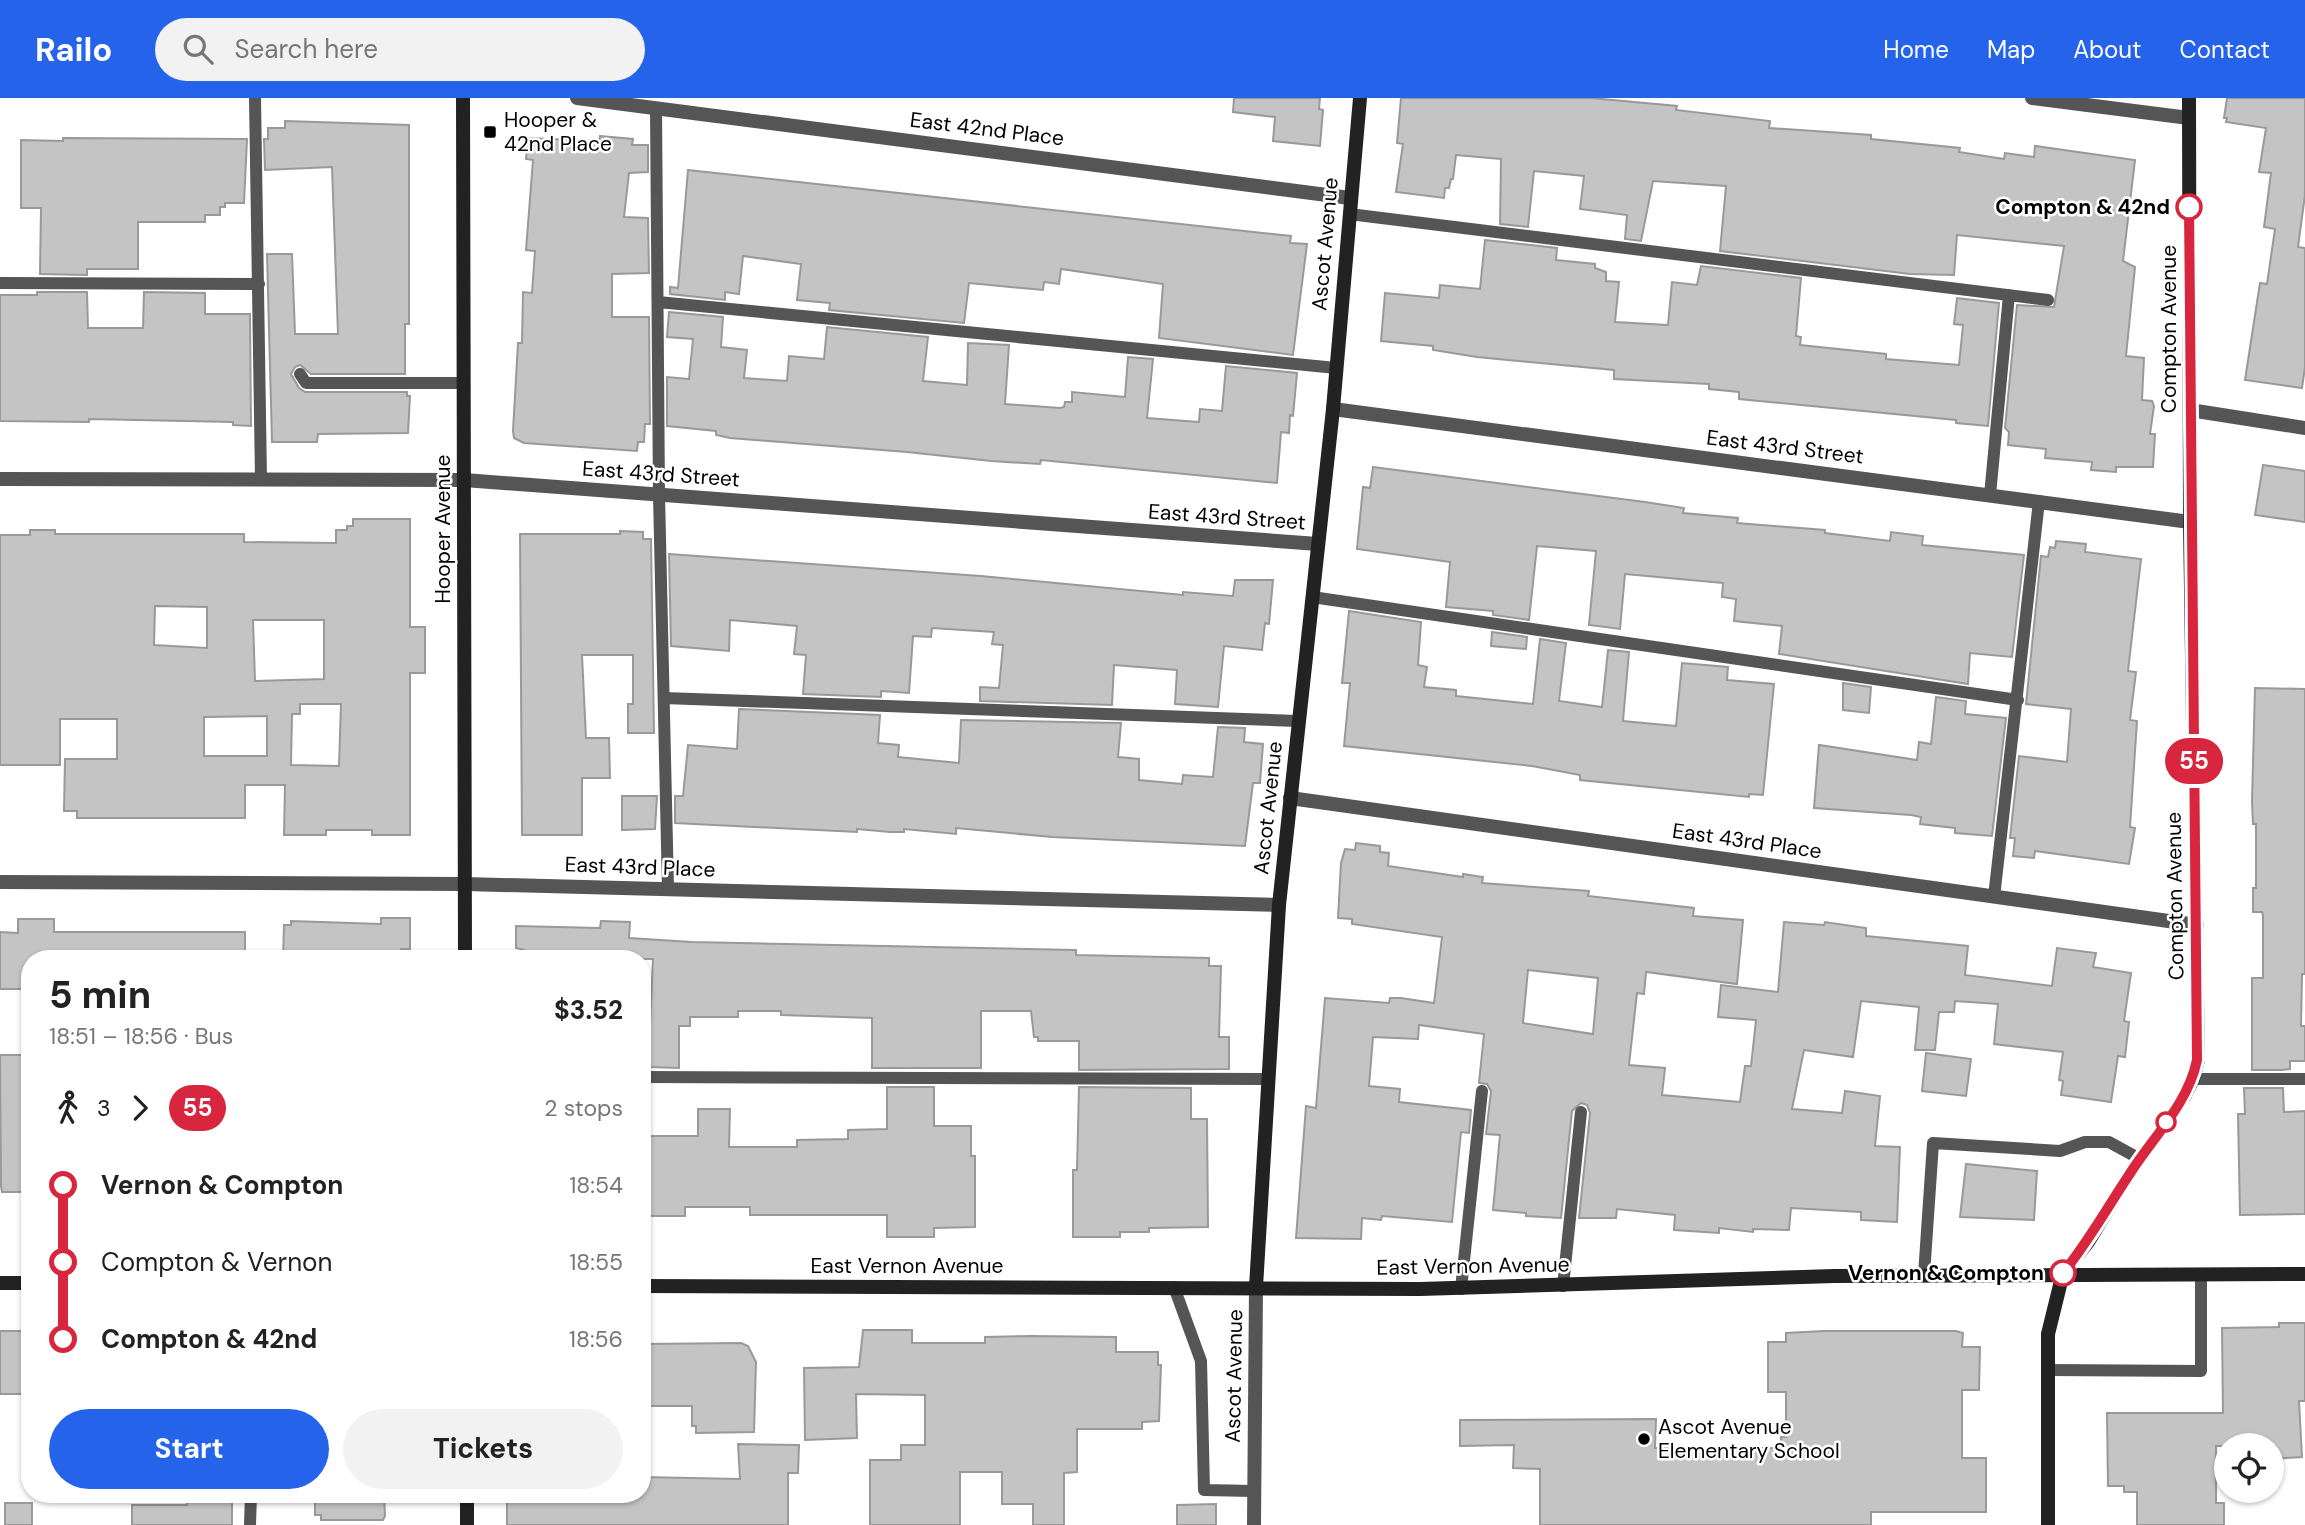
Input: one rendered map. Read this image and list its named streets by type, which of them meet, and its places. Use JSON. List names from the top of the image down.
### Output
{
  "streets": {
    "street": [
      "East 42nd Place",
      "Ascot Avenue",
      "Compton Avenue",
      "East 43rd Street",
      "Hooper Avenue",
      "East 43rd Place",
      "East Vernon Avenue"
    ]
  },
  "crossings": [
    ["East 42nd Place", "Ascot Avenue"],
    ["Ascot Avenue", "East 43rd Street"],
    ["Ascot Avenue", "East 43rd Place"],
    ["Ascot Avenue", "East Vernon Avenue"],
    ["Compton Avenue", "East 43rd Street"],
    ["Compton Avenue", "East 43rd Place"],
    ["Compton Avenue", "East Vernon Avenue"],
    ["East 43rd Street", "Hooper Avenue"],
    ["Hooper Avenue", "East 43rd Place"]
  ],
  "places": {
    "transit": ["Hooper & 42nd Place"],
    "other": ["Compton & 42nd", "Vernon & Compton", "Ascot Avenue Elementary School"]
  },
  "lines": ["bus line 55"],
  "page": {
    "header": "Railo",
    "search": "Search here",
    "nav": [
      "Home",
      "Map",
      "About",
      "Contact"
    ],
    "on_map": "55",
    "heading": ["5 min", "18:51 – 18:56 · Bus", "$3.52"],
    "legs": ["3", "55", "2 stops"],
    "list": [
      {
        "name": "Vernon & Compton",
        "value": "18:54"
      },
      {
        "name": "Compton & Vernon",
        "value": "18:55"
      },
      {
        "name": "Compton & 42nd",
        "value": "18:56"
      }
    ],
    "buttons": ["Start", "Tickets"]
  }
}
